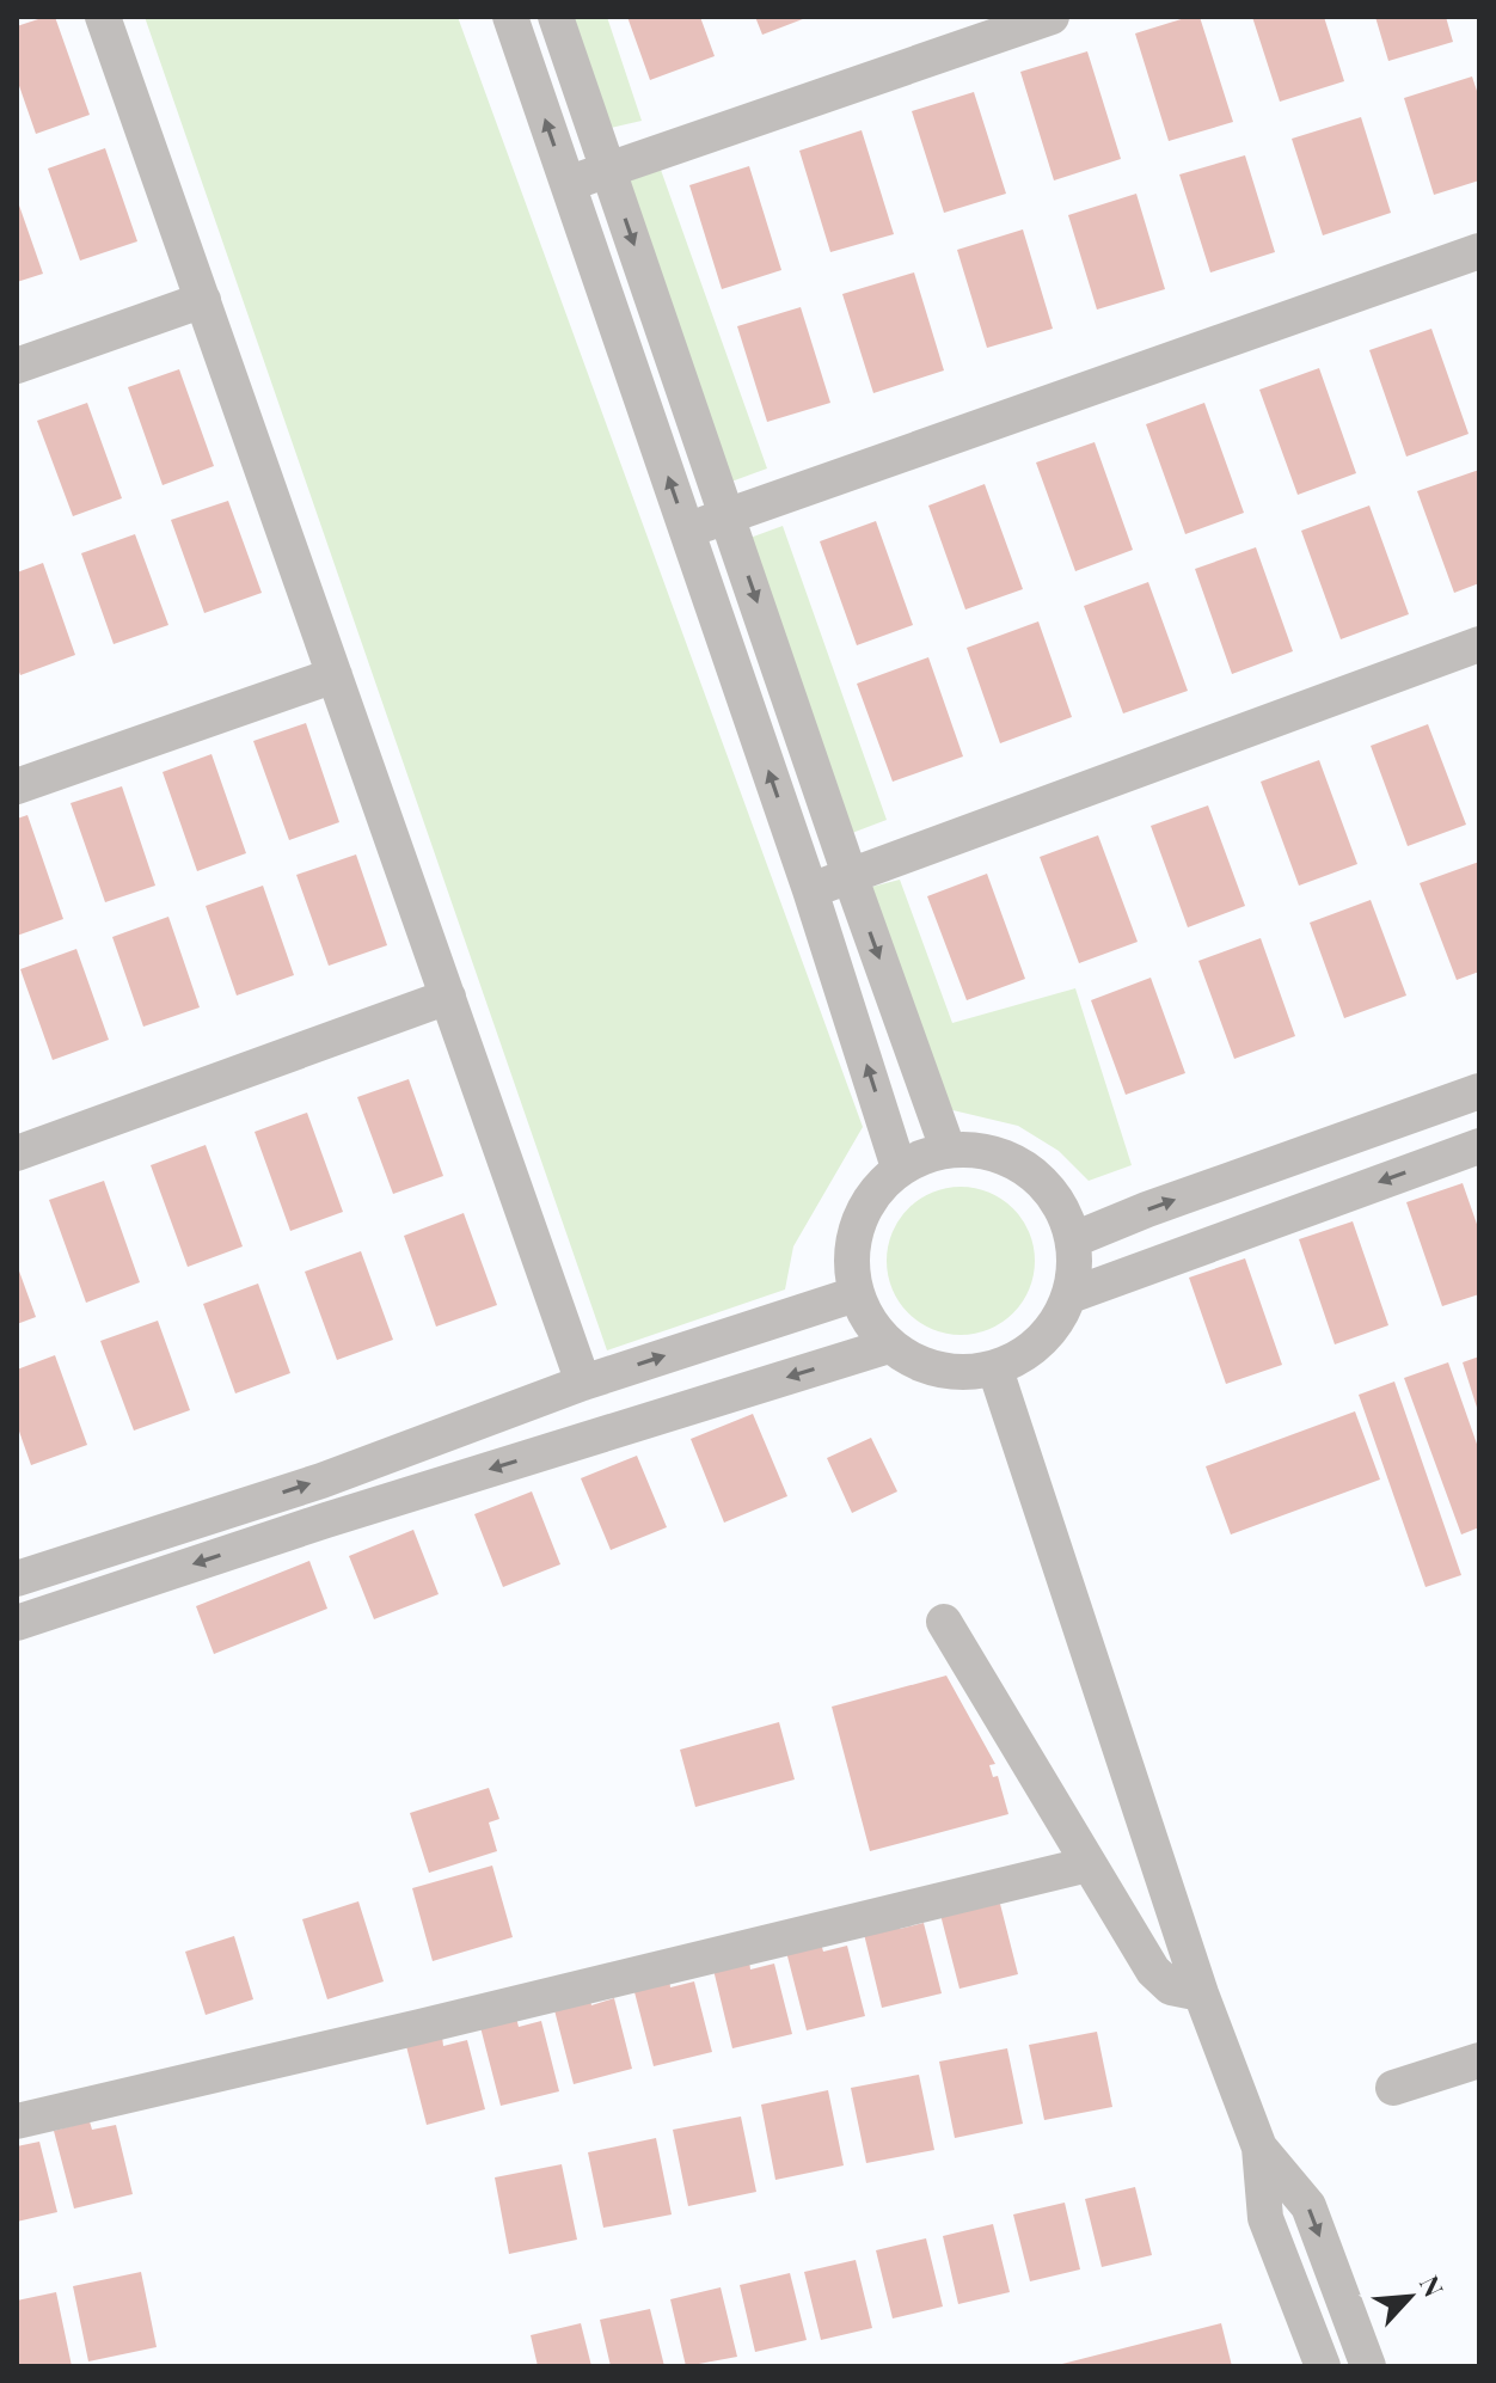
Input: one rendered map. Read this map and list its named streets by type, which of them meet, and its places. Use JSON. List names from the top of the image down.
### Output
{
  "north": "top right"
}
